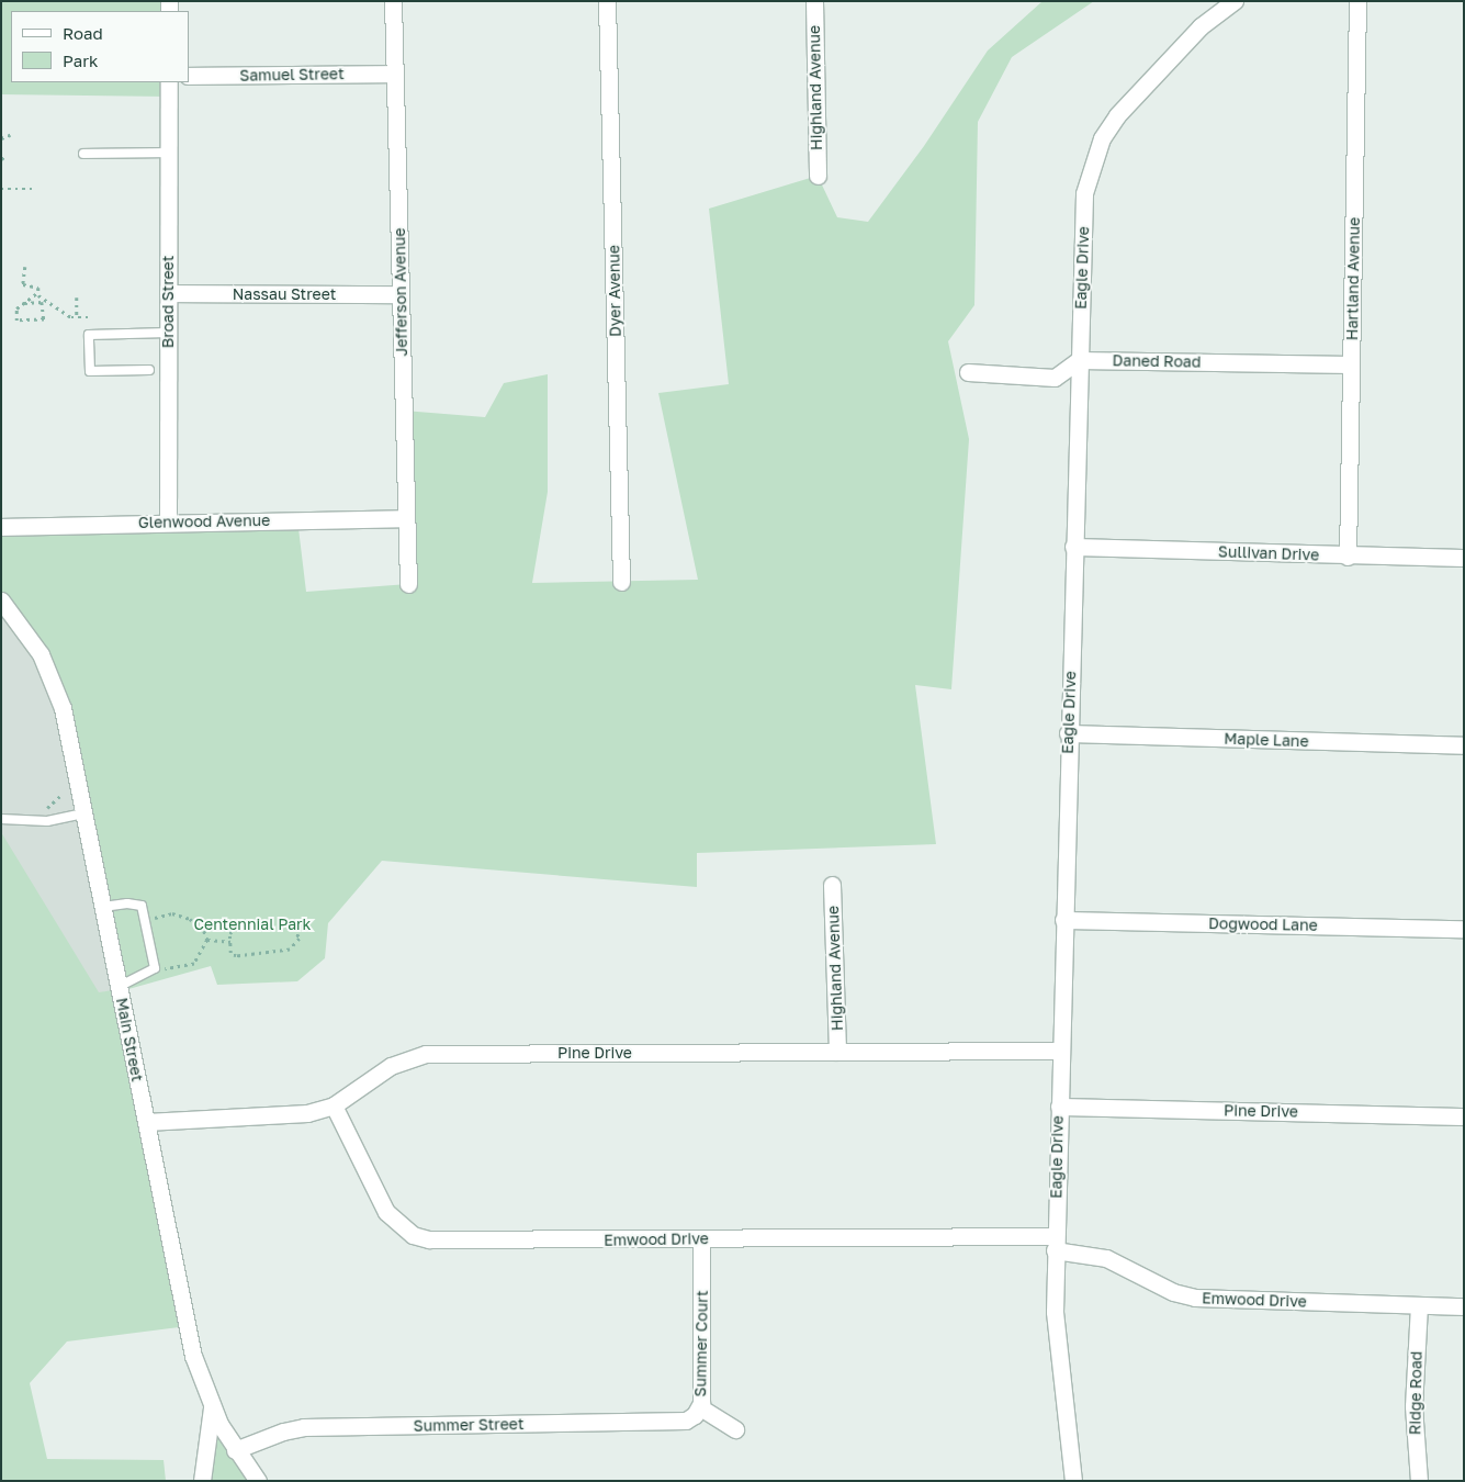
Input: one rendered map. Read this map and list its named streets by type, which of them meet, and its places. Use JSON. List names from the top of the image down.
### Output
{
  "streets": {
    "street": [
      "Samuel Street",
      "Highland Avenue",
      "Eagle Drive",
      "Hartland Avenue",
      "Dyer Avenue",
      "Jefferson Avenue",
      "Nassau Street",
      "Broad Street",
      "Daned Road",
      "Glenwood Avenue",
      "Sullivan Drive",
      "Maple Lane",
      "Dogwood Lane",
      "Main Street",
      "Pine Drive",
      "Emwood Drive",
      "Summer Court",
      "Ridge Road",
      "Summer Street"
    ]
  },
  "crossings": [
    ["Samuel Street", "Jefferson Avenue"],
    ["Highland Avenue", "Pine Drive"],
    ["Eagle Drive", "Daned Road"],
    ["Eagle Drive", "Sullivan Drive"],
    ["Eagle Drive", "Maple Lane"],
    ["Eagle Drive", "Dogwood Lane"],
    ["Eagle Drive", "Pine Drive"],
    ["Eagle Drive", "Emwood Drive"],
    ["Hartland Avenue", "Daned Road"],
    ["Hartland Avenue", "Sullivan Drive"],
    ["Jefferson Avenue", "Nassau Street"],
    ["Jefferson Avenue", "Glenwood Avenue"],
    ["Nassau Street", "Broad Street"],
    ["Broad Street", "Glenwood Avenue"],
    ["Main Street", "Pine Drive"],
    ["Main Street", "Summer Street"],
    ["Pine Drive", "Emwood Drive"],
    ["Emwood Drive", "Summer Court"],
    ["Emwood Drive", "Ridge Road"],
    ["Summer Court", "Summer Street"]
  ],
  "parks": ["Centennial Park"],
  "legend": ["Road", "Park"]
}
